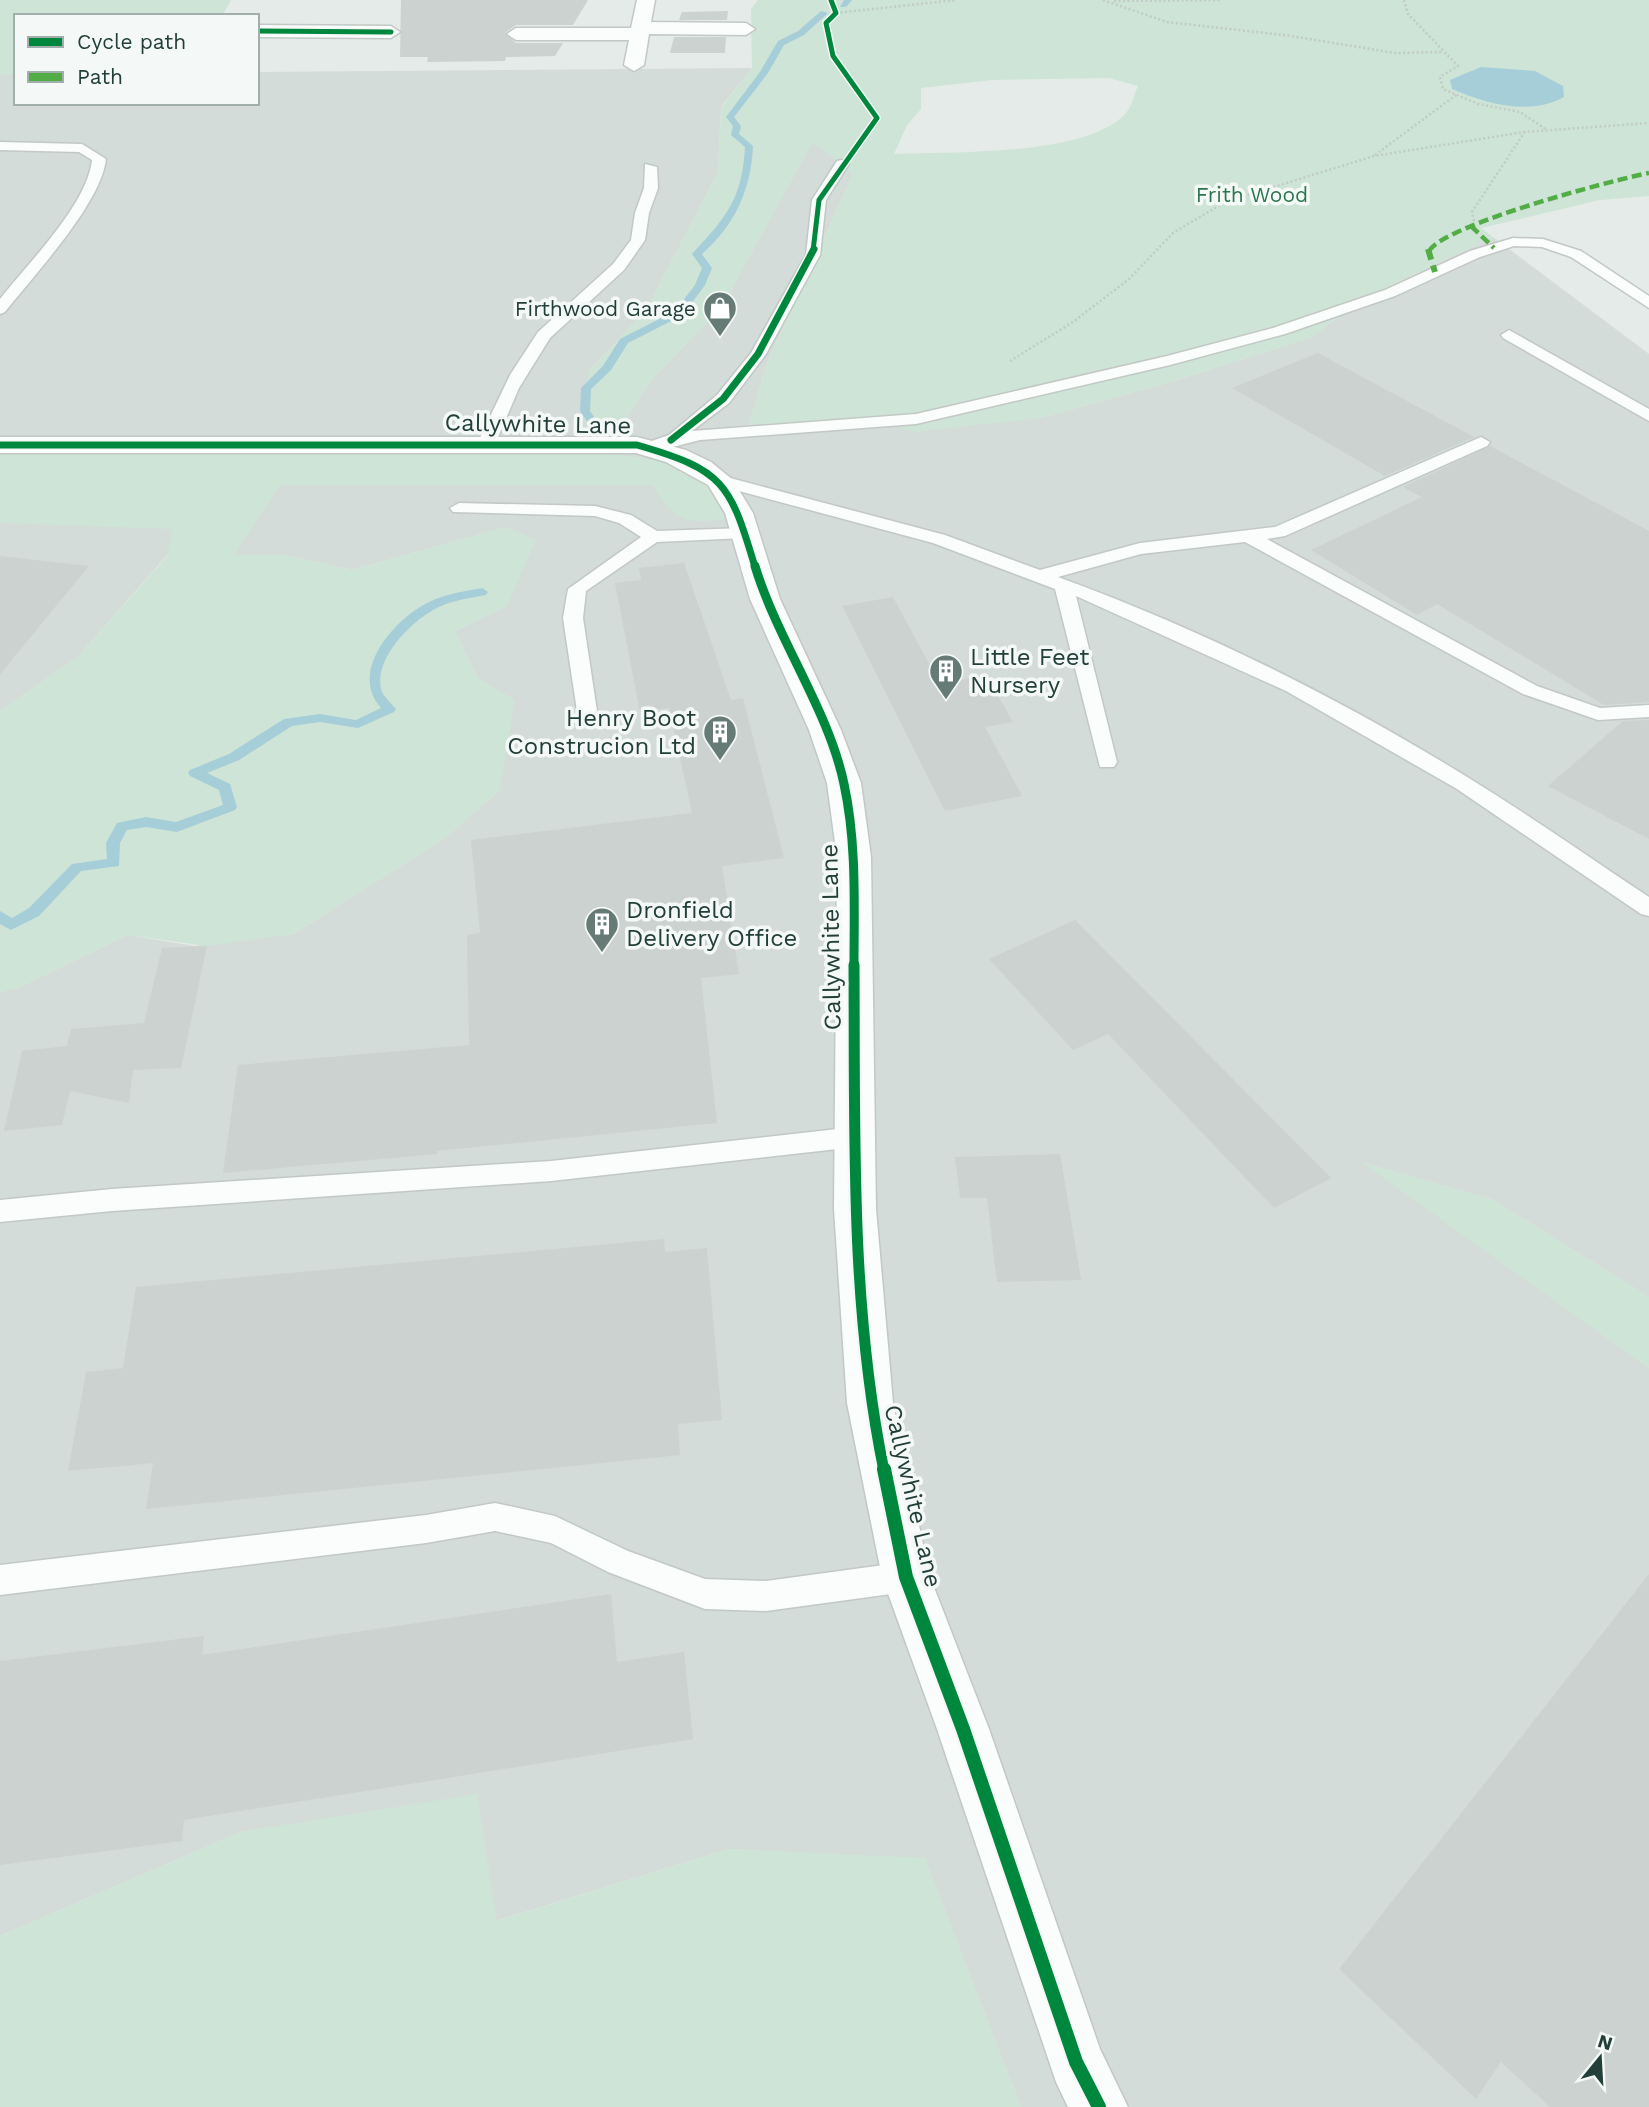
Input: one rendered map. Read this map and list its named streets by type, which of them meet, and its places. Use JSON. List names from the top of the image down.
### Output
{
  "streets": {
    "street": ["Callywhite Lane"]
  },
  "parks": ["Frith Wood"],
  "places": {
    "shop": ["Firthwood Garage"],
    "building": ["Little Feet Nursery", "Henry Boot Construcion Ltd", "Dronfield Delivery Office"]
  },
  "legend": ["Cycle path", "Path"],
  "north": "top"
}
